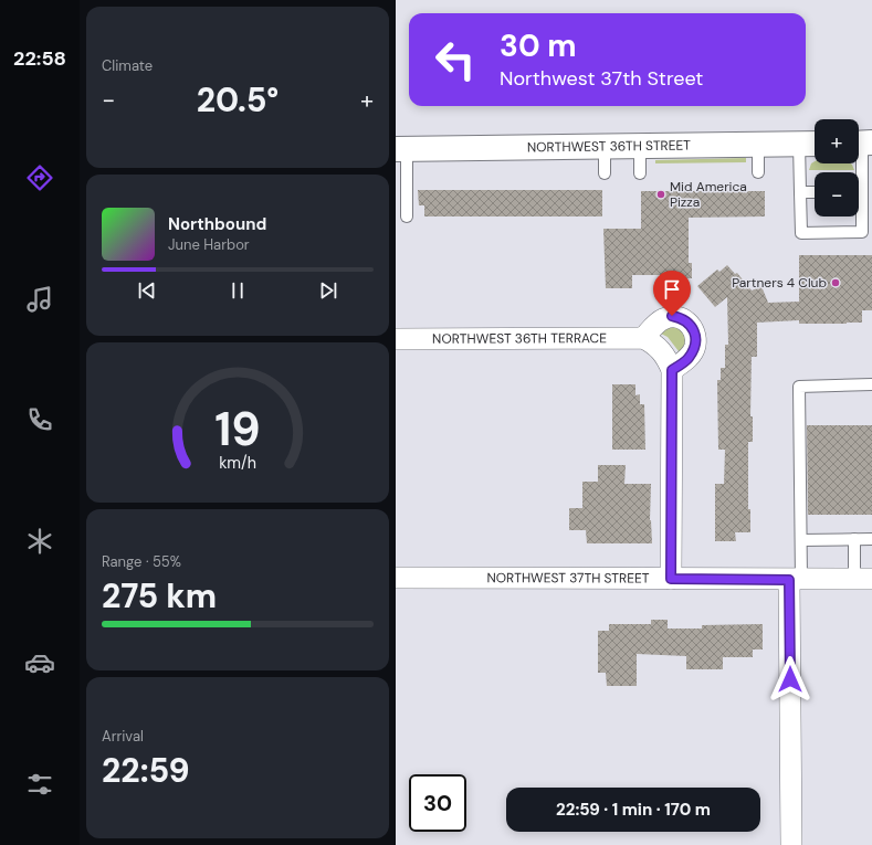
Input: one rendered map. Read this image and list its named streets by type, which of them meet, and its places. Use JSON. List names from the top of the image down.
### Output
{
  "streets": {
    "street": ["NORTHWEST 36TH STREET", "NORTHWEST 36TH TERRACE", "NORTHWEST 37TH STREET"]
  },
  "places": ["Mid America Pizza", "Partners 4 Club"],
  "page": {
    "tabs": "22:58",
    "tile": [
      "Climate",
      ["Range · 55%", "275 km"],
      ["Arrival", "22:59"]
    ],
    "turn": ["30 m", "Northwest 37th Street"],
    "heat": ["−", "20.5°", "+"],
    "map_buttons": ["+", "−"],
    "song": ["Northbound", "June Harbor"],
    "limit": "30",
    "trip": "22:59 · 1 min · 170 m",
    "gauge": ["19", "km/h"]
  }
}
